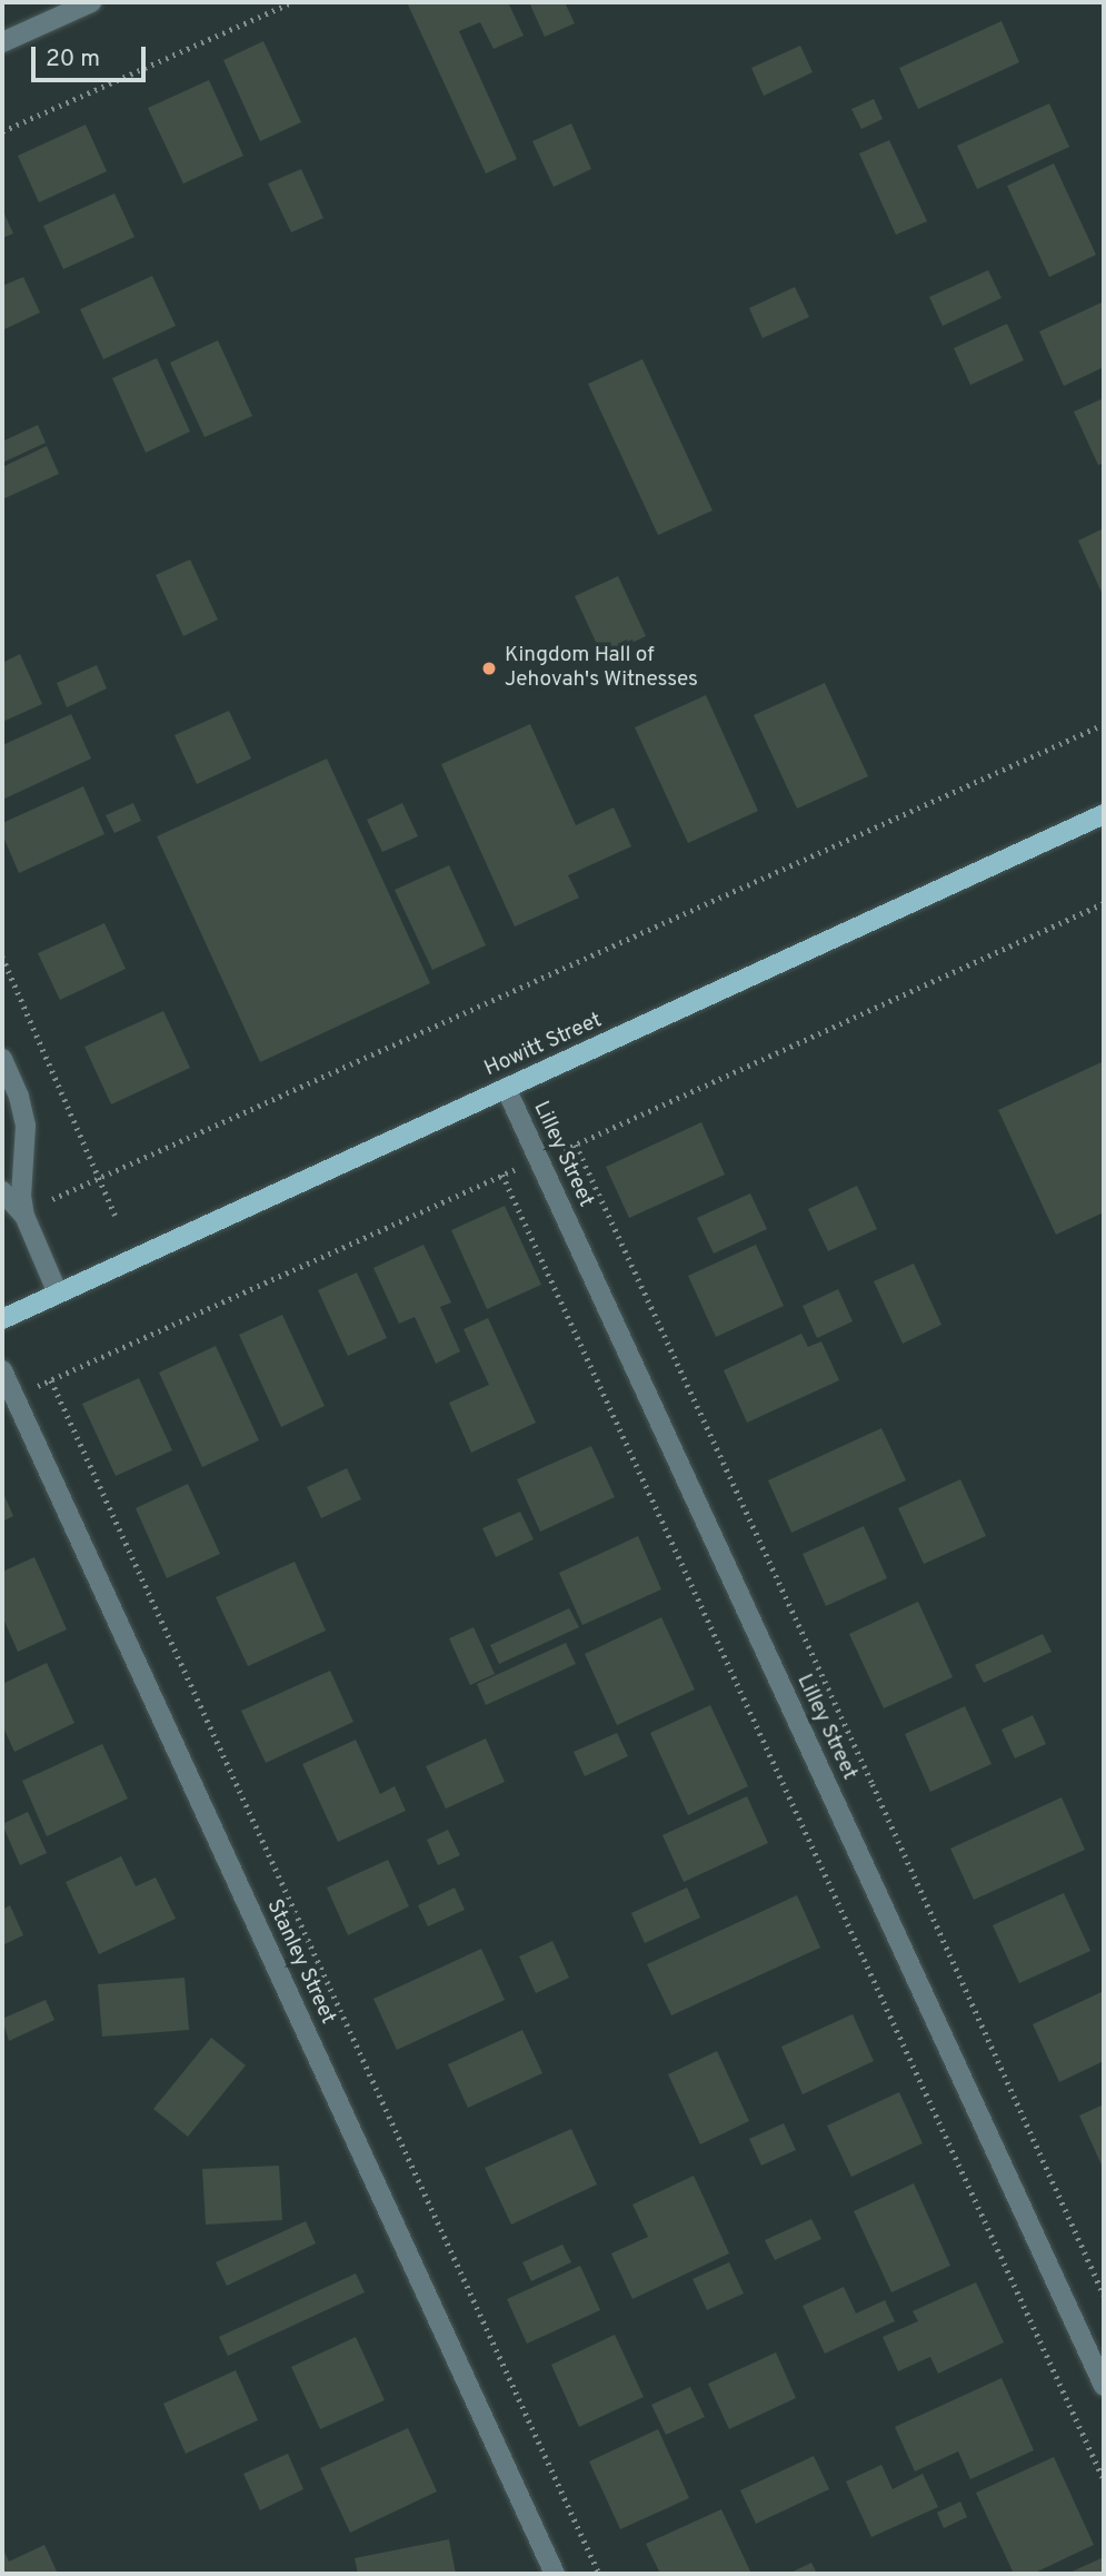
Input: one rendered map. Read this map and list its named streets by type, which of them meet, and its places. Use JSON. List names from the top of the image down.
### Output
{
  "streets": {
    "main road": ["Howitt Street"],
    "street": ["Lilley Street", "Stanley Street"]
  },
  "crossings": [
    ["Howitt Street", "Lilley Street"]
  ],
  "places": ["Kingdom Hall of Jehovah's Witnesses"],
  "scale_bar": "20 m"
}
